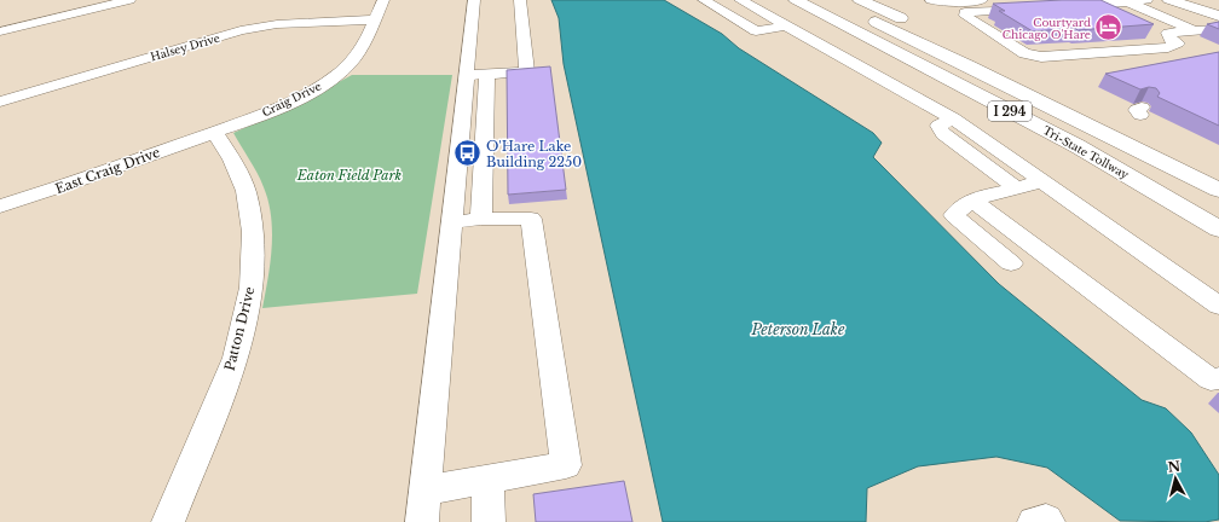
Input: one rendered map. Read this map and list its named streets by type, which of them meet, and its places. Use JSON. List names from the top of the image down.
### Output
{
  "streets": {
    "main road": ["I 294", "Tri-State Tollway"],
    "street": [
      "Halsey Drive",
      "Craig Drive",
      "East Craig Drive",
      "Patton Drive"
    ]
  },
  "crossings": [
    ["Halsey Drive", "Craig Drive"],
    ["Craig Drive", "East Craig Drive"],
    ["Craig Drive", "Patton Drive"],
    ["East Craig Drive", "Patton Drive"]
  ],
  "water": ["Peterson Lake"],
  "parks": ["Eaton Field Park"],
  "places": {
    "hotel": ["Courtyard Chicago O'Hare"],
    "bus stop": ["O'Hare Lake Building 2250"]
  },
  "north": "top"
}
